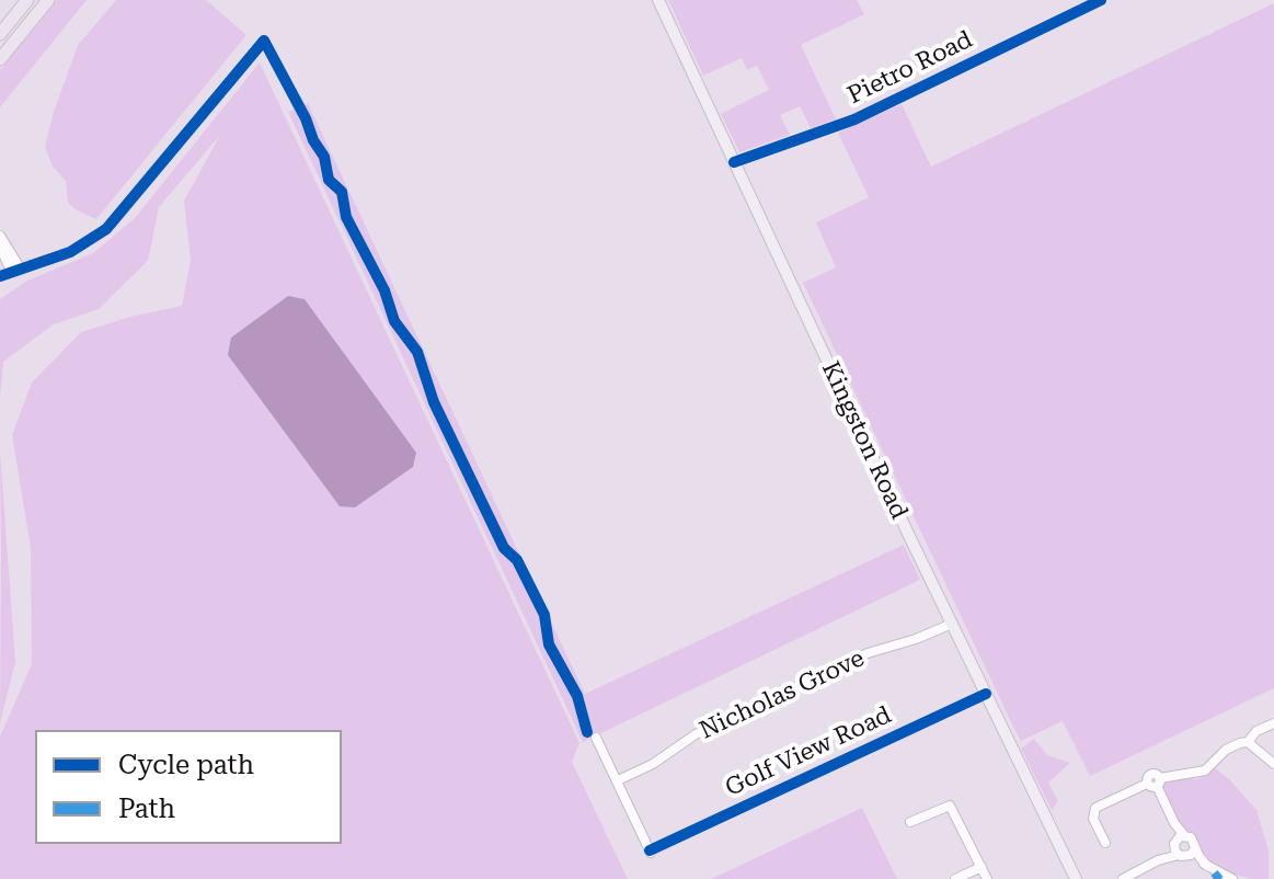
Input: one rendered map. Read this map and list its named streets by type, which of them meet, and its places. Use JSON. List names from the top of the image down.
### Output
{
  "streets": {
    "main road": ["Kingston Road"],
    "street": ["Pietro Road", "Nicholas Grove", "Golf View Road"]
  },
  "crossings": [
    ["Pietro Road", "Kingston Road"],
    ["Kingston Road", "Nicholas Grove"],
    ["Kingston Road", "Golf View Road"],
    ["Nicholas Grove", "Golf View Road"]
  ],
  "legend": ["Cycle path", "Path"]
}
